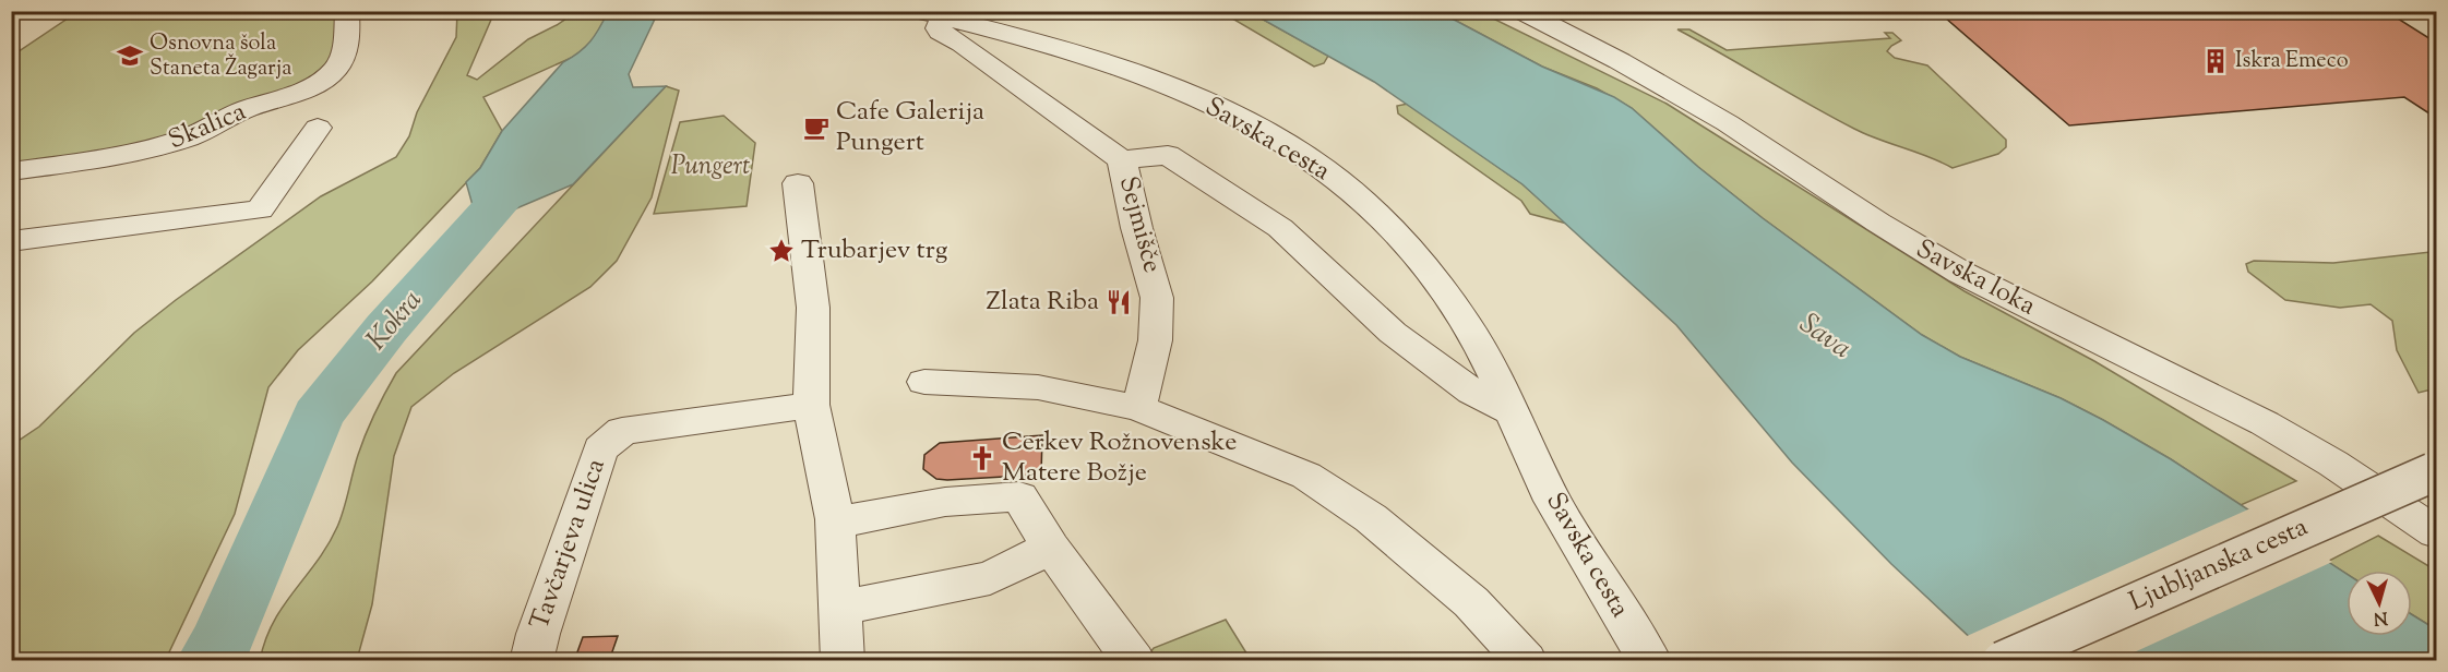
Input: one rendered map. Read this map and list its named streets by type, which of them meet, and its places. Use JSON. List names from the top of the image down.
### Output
{
  "streets": {
    "street": [
      "Skalica",
      "Savska cesta",
      "Sejmišče",
      "Savska loka",
      "Tavčarjeva ulica",
      "Ljubljanska cesta"
    ]
  },
  "crossings": [
    ["Savska cesta", "Sejmišče"]
  ],
  "water": ["Kokra", "Sava"],
  "parks": ["Pungert"],
  "places": {
    "school or university": ["Osnovna šola Staneta Žagarja"],
    "building": ["Iskra Emeco"],
    "cafe": ["Cafe Galerija Pungert"],
    "place": ["Trubarjev trg"],
    "restaurant": ["Zlata Riba"],
    "church": ["Cerkev Rožnovenske Matere Božje"]
  },
  "north": "bottom"
}
